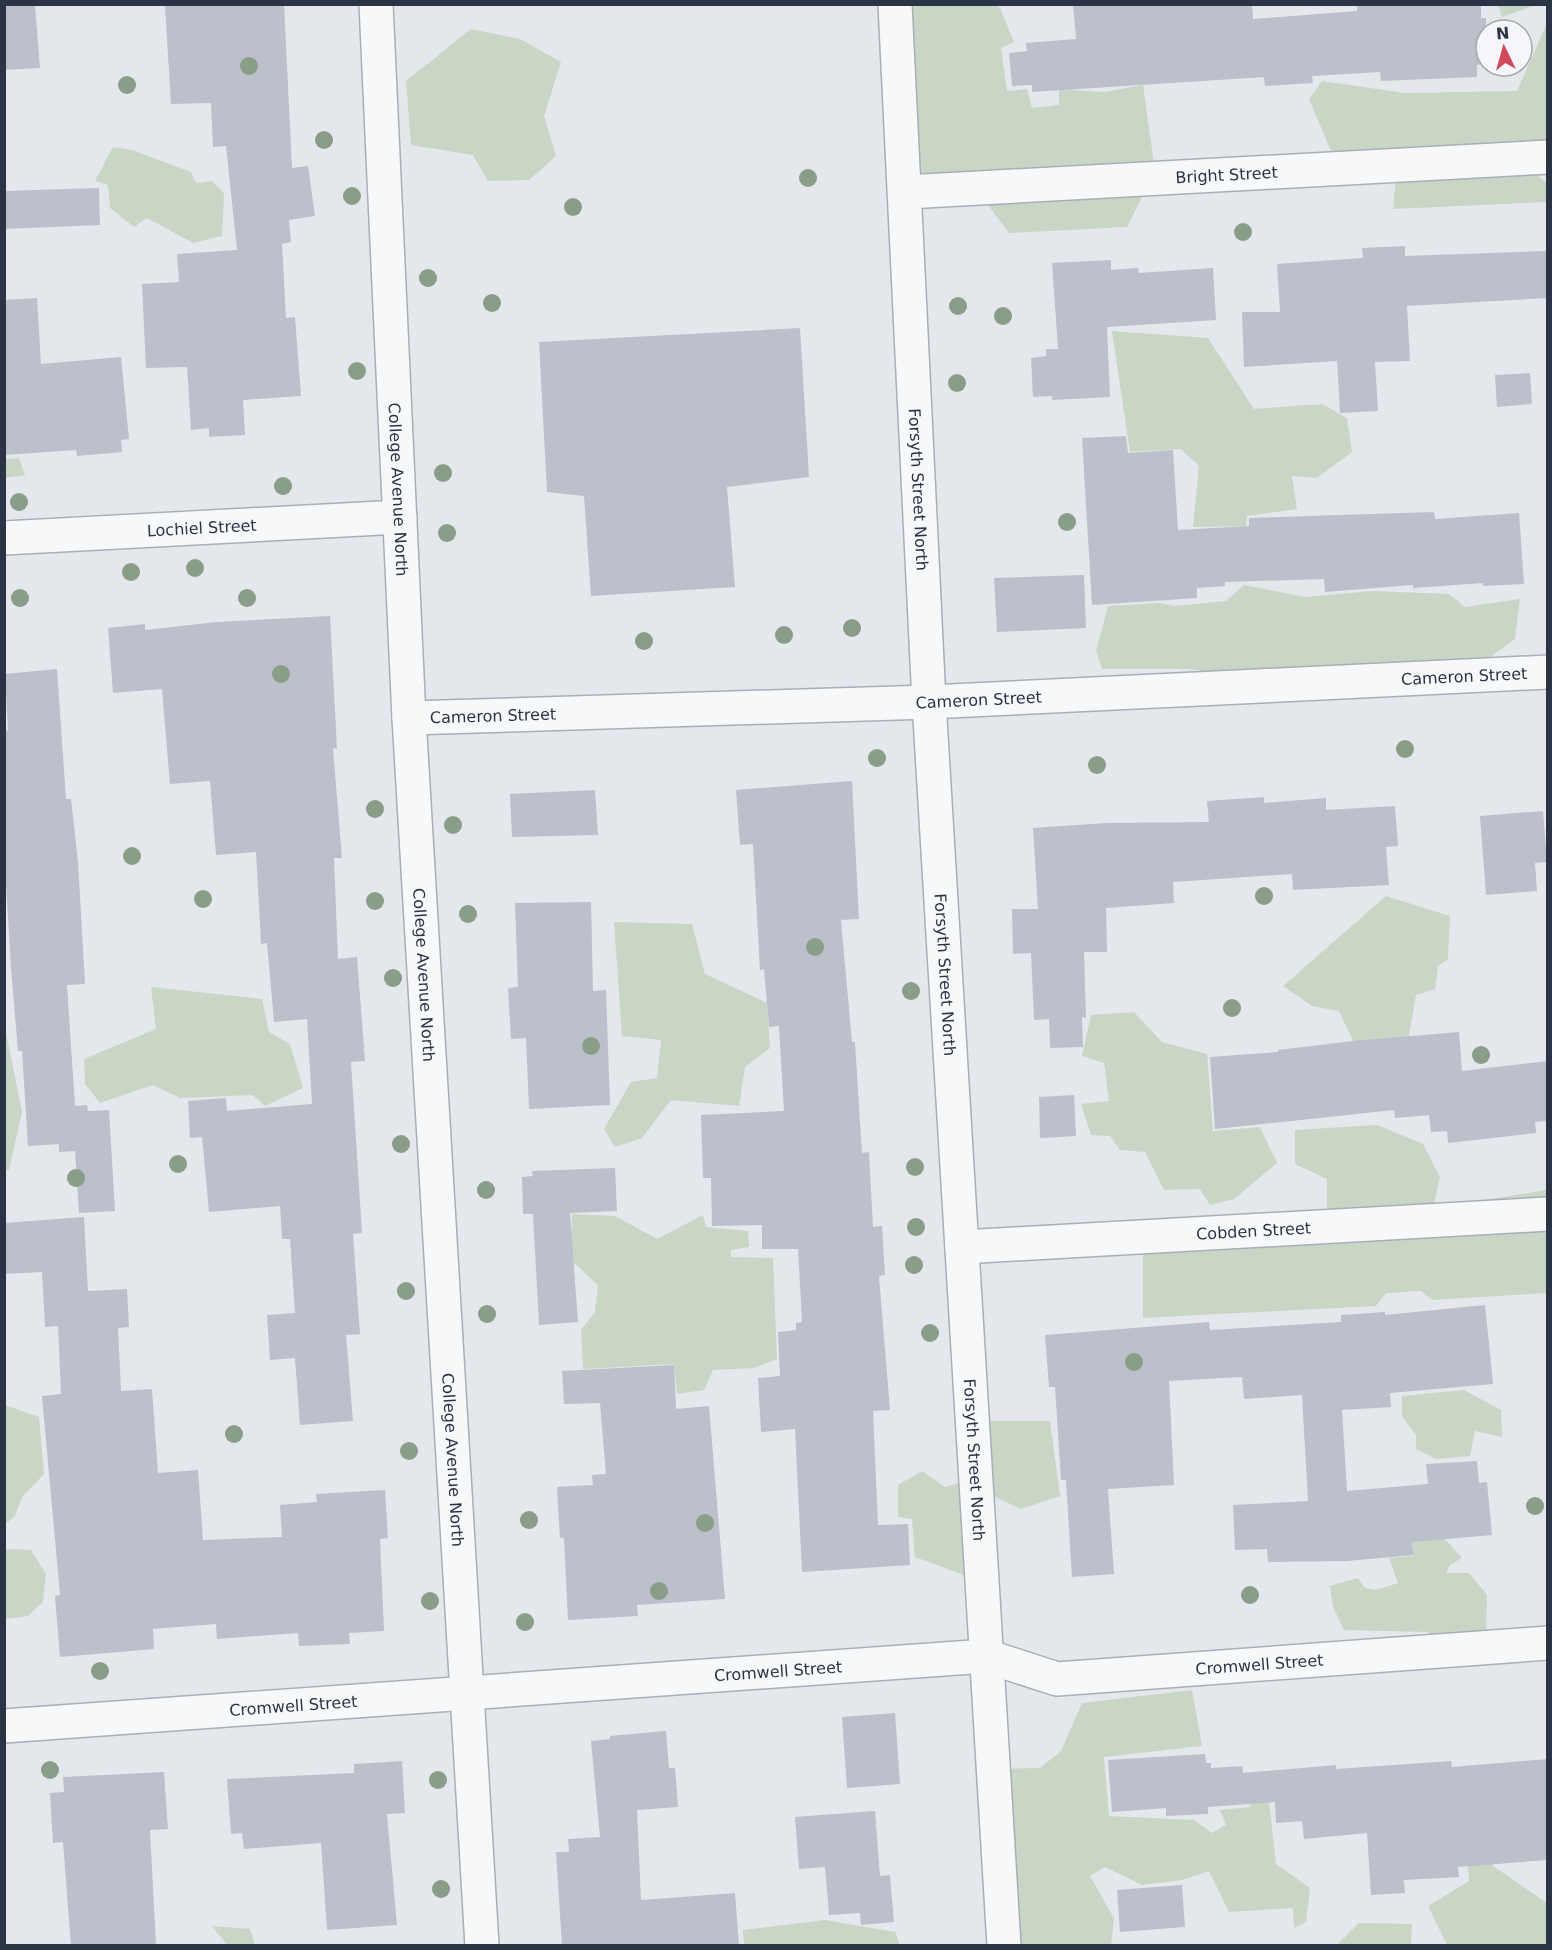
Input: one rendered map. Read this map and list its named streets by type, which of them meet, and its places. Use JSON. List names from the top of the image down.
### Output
{
  "streets": {
    "street": [
      "Bright Street",
      "College Avenue North",
      "Forsyth Street North",
      "Lochiel Street",
      "Cameron Street",
      "Cobden Street",
      "Cromwell Street"
    ]
  },
  "crossings": [
    ["Bright Street", "Forsyth Street North"],
    ["College Avenue North", "Lochiel Street"],
    ["College Avenue North", "Cameron Street"],
    ["College Avenue North", "Cromwell Street"],
    ["Forsyth Street North", "Cameron Street"],
    ["Forsyth Street North", "Cobden Street"],
    ["Forsyth Street North", "Cromwell Street"]
  ],
  "north": "top"
}
